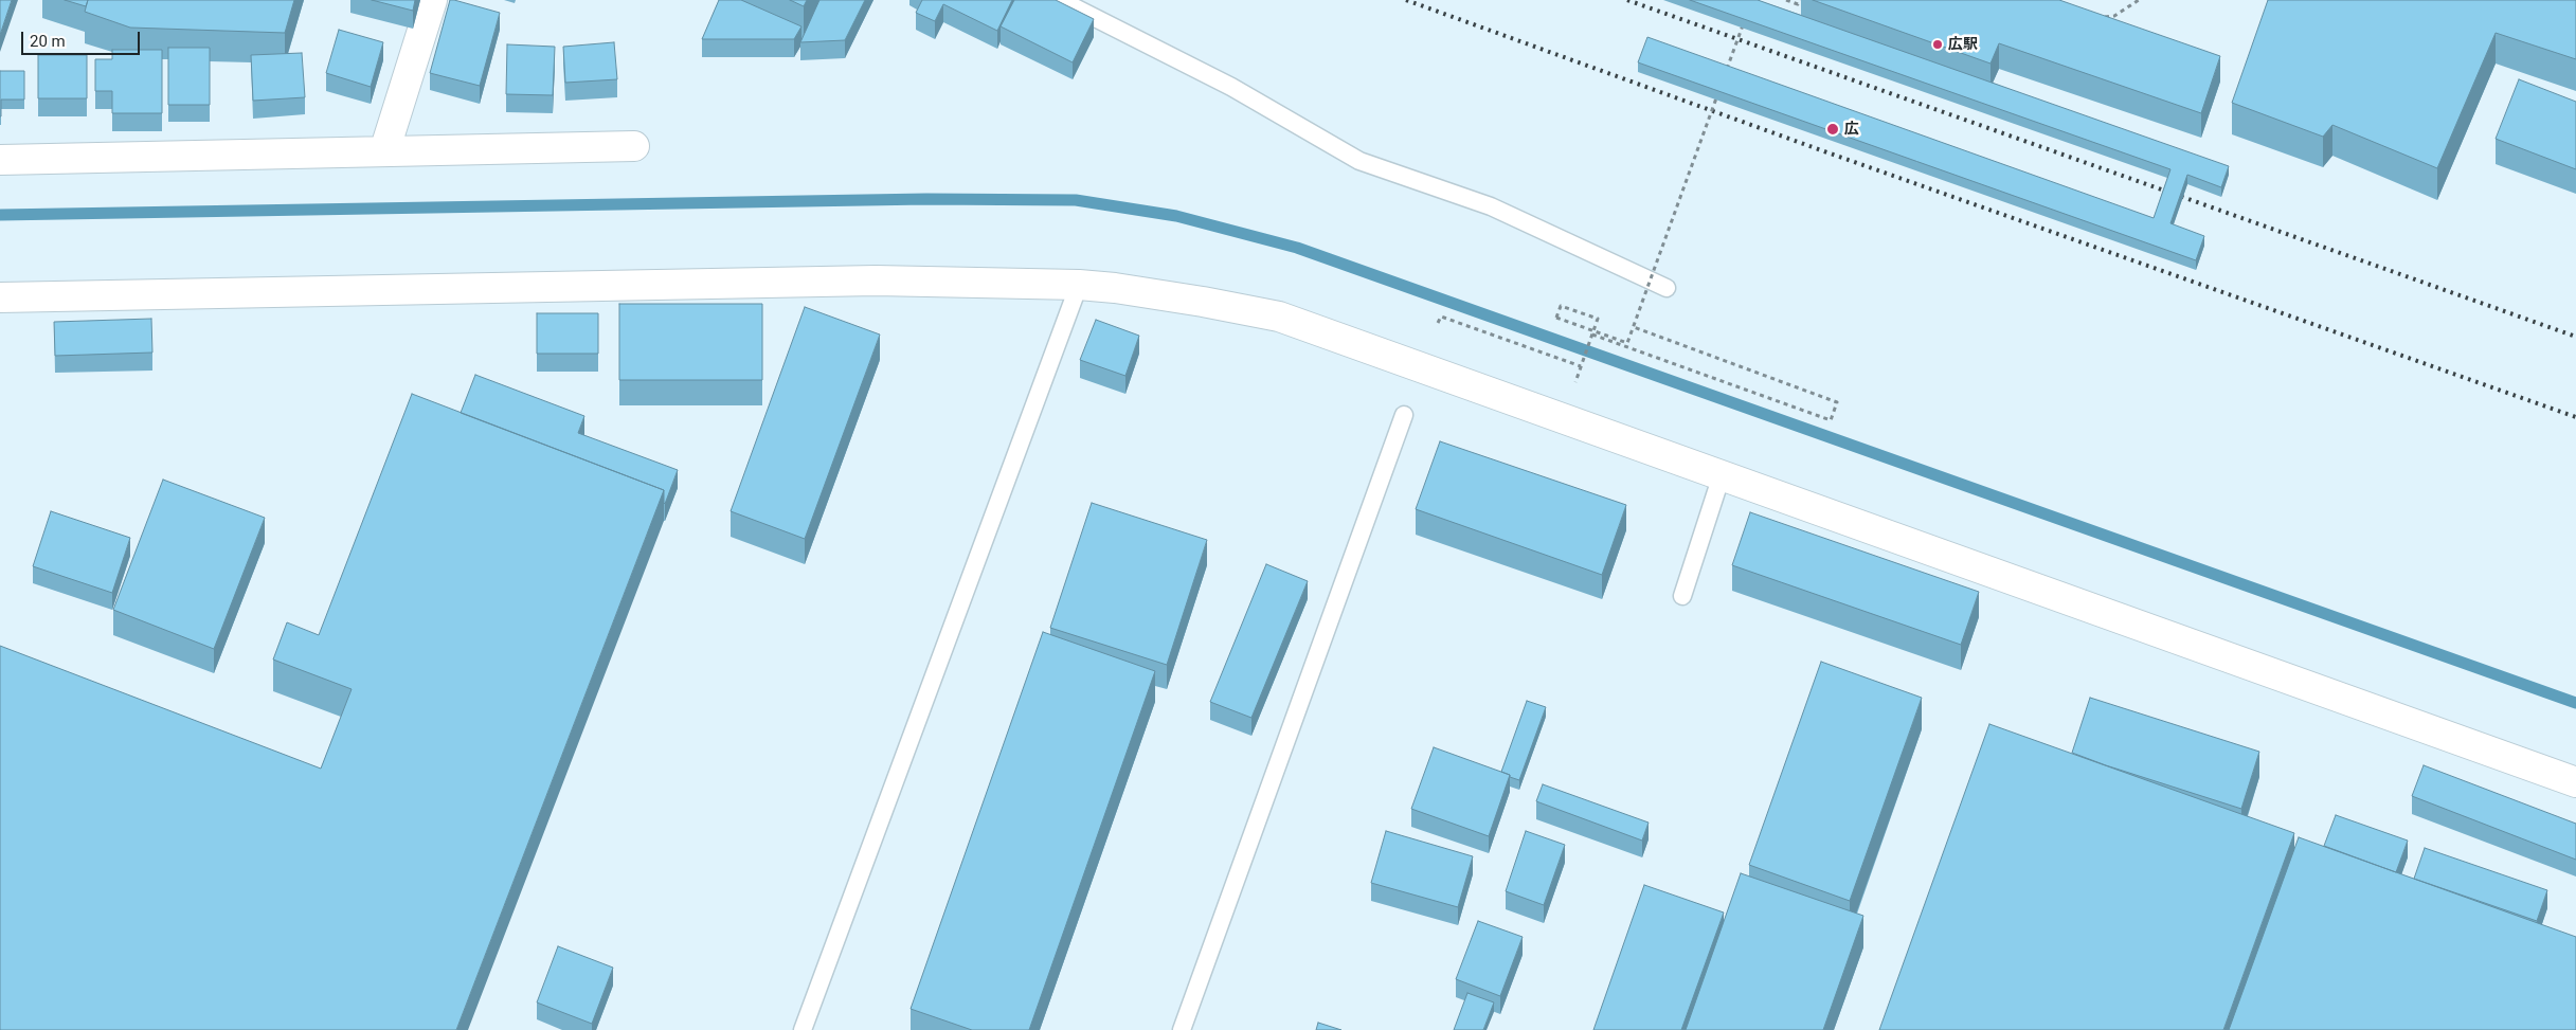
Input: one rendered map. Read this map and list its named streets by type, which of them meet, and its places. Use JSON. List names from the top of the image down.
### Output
{
  "places": ["広駅", "広"],
  "scale_bar": "20 m"
}
